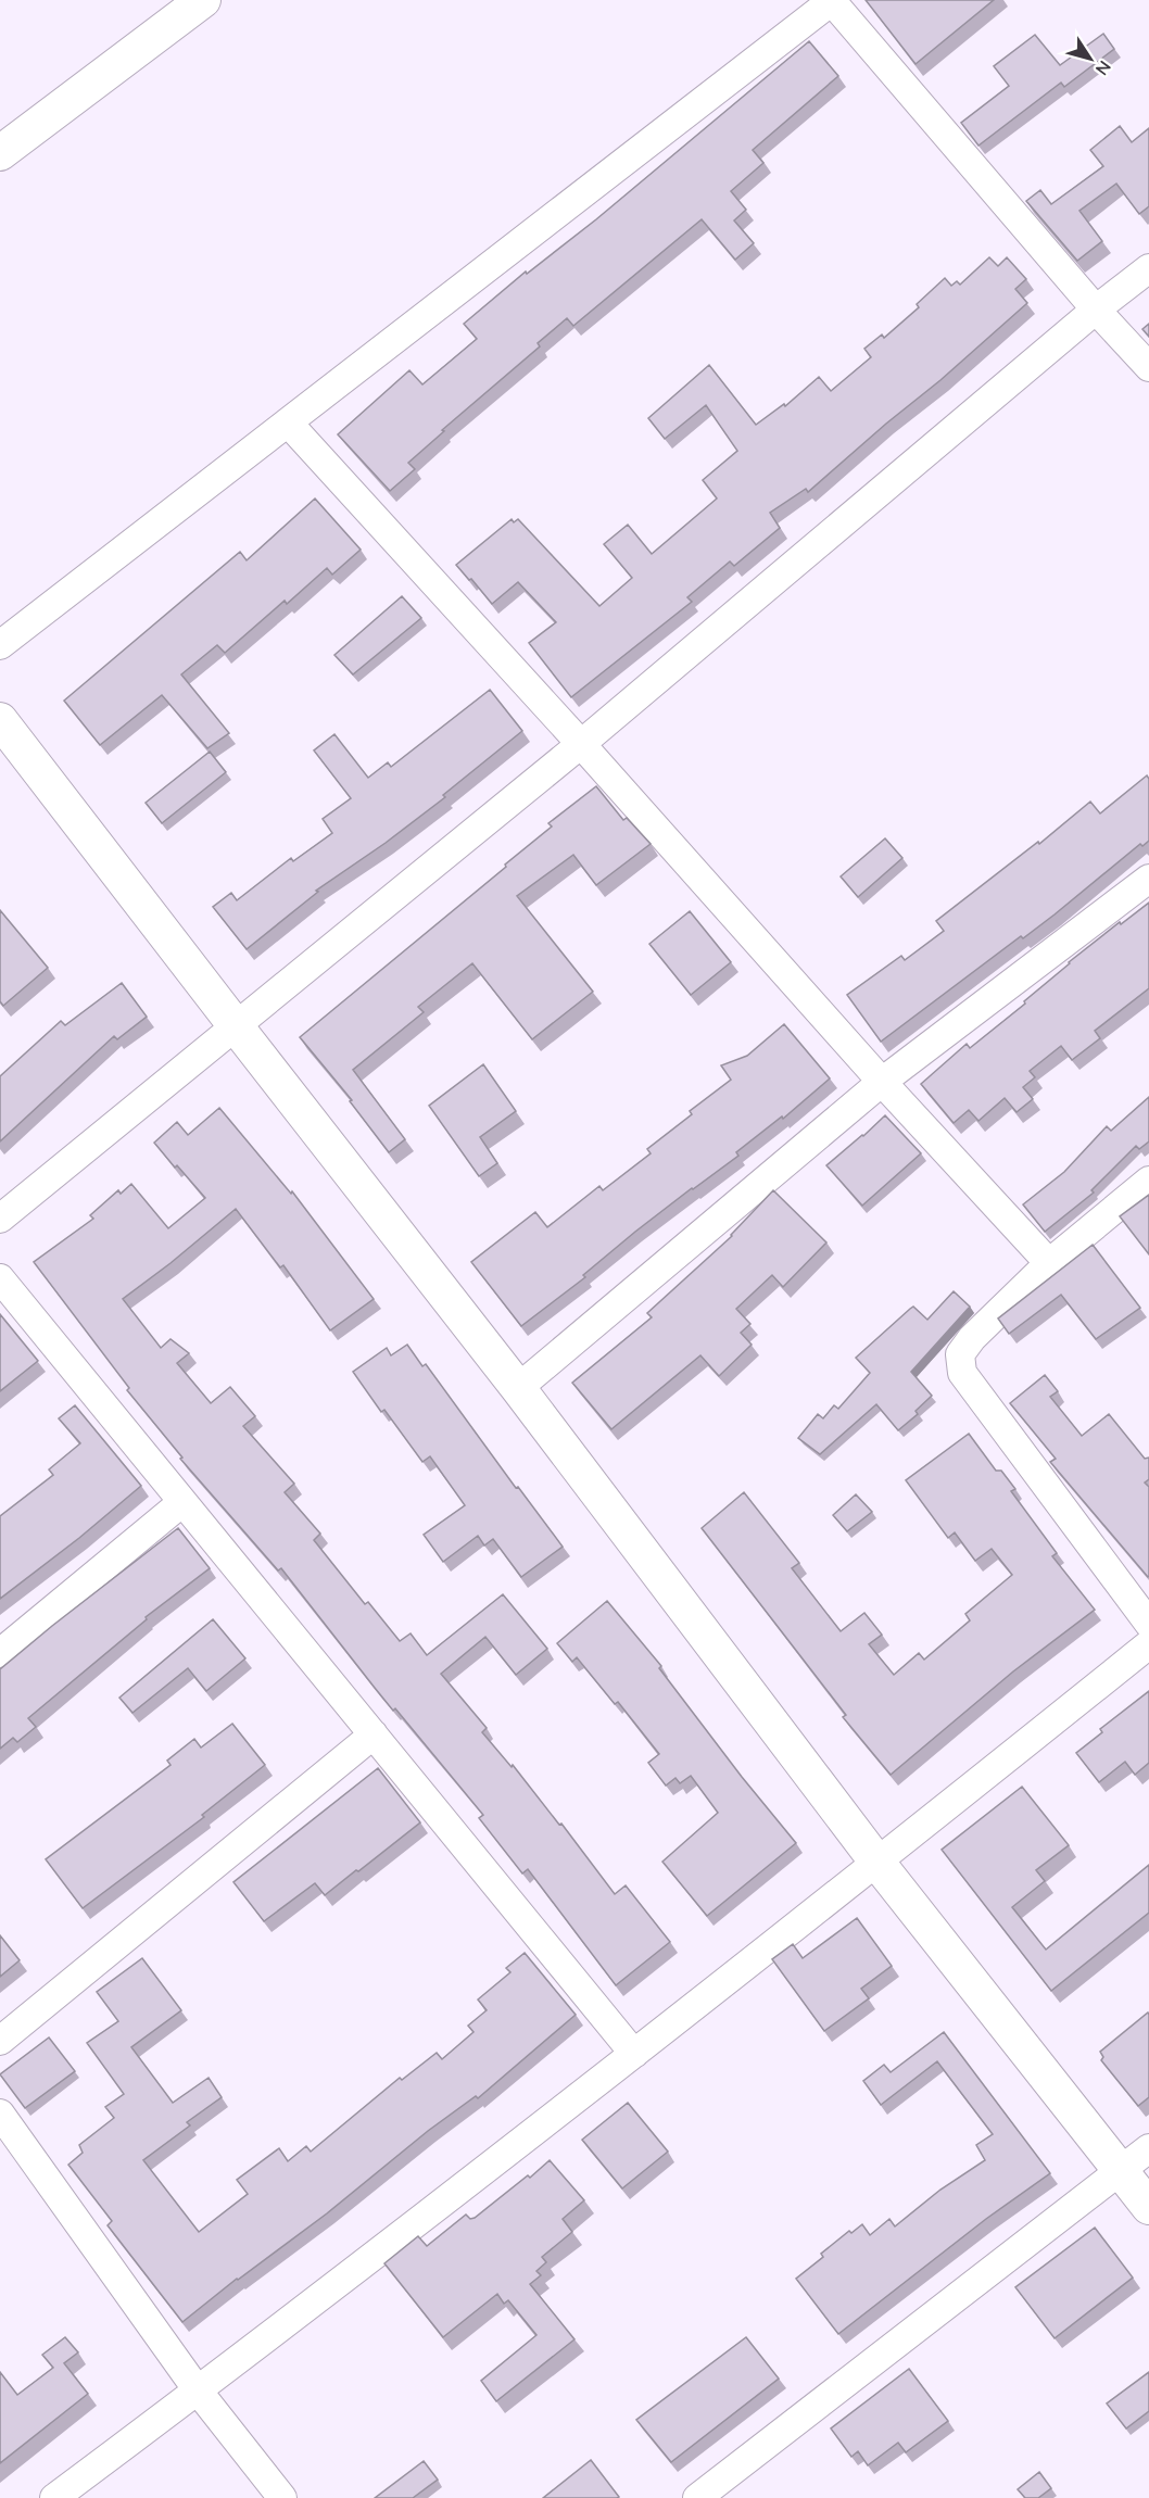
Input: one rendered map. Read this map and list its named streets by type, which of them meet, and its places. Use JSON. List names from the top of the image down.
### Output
{
  "north": "bottom right"
}
